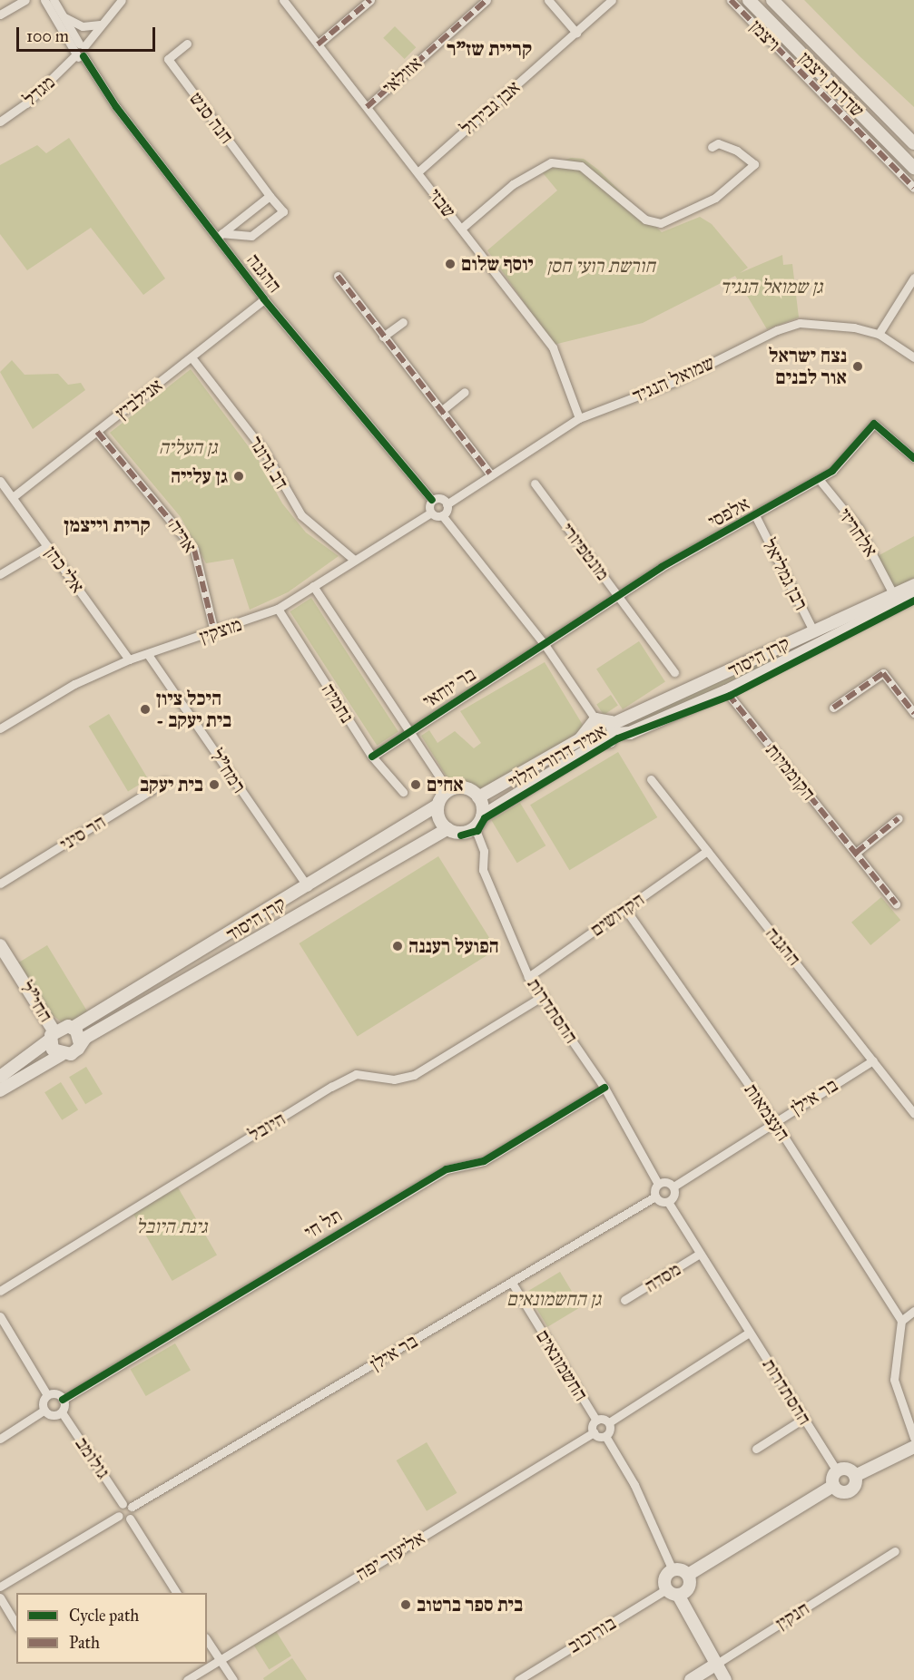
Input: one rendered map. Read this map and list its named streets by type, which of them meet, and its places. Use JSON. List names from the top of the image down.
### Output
{
  "streets": {
    "street": [
      "ויצמן",
      "אזולאי",
      "שדרות ויצמן",
      "מגדל",
      "אבן גבירול",
      "חנה סנש",
      "שבזי",
      "ההגנה",
      "שמואל הנגיד",
      "אנילביץ",
      "דב גרונר",
      "אלפסי",
      "אלחריזי",
      "אריה",
      "מונטפיורי",
      "אלי כהן",
      "רבן גמליאל",
      "מוצקין",
      "קרן היסוד",
      "בר יוחאי",
      "נחמיה",
      "רמח\"ל",
      "הקוממיות",
      "הר סיני",
      "הקדושים",
      "החי\"ל",
      "ההסתדרות",
      "בר אילן",
      "העצמאות",
      "היובל",
      "תל חי",
      "מסדה",
      "החשמונאים",
      "גולומב",
      "אליעזר יפה",
      "חנקין",
      "בורוכוב"
    ],
    "cycle path": ["אמיר דרורי הלוי"]
  },
  "crossings": [
    ["אזולאי", "שבזי"],
    ["מגדל", "ההגנה"],
    ["אבן גבירול", "שבזי"],
    ["חנה סנש", "ההגנה"],
    ["שבזי", "שמואל הנגיד"],
    ["ההגנה", "אנילביץ"],
    ["ההגנה", "הקדושים"],
    ["ההגנה", "בר אילן"],
    ["אנילביץ", "דב גרונר"],
    ["אנילביץ", "אריה"],
    ["אנילביץ", "אלי כהן"],
    ["דב גרונר", "מוצקין"],
    ["אלפסי", "אלחריזי"],
    ["אלפסי", "מונטפיורי"],
    ["אלפסי", "רבן גמליאל"],
    ["אלפסי", "בר יוחאי"],
    ["אריה", "מוצקין"],
    ["אלי כהן", "מוצקין"],
    ["רבן גמליאל", "קרן היסוד"],
    ["מוצקין", "נחמיה"],
    ["מוצקין", "רמח\"ל"],
    ["קרן היסוד", "רמח\"ל"],
    ["קרן היסוד", "הקוממיות"],
    ["קרן היסוד", "החי\"ל"],
    ["קרן היסוד", "ההסתדרות"],
    ["בר יוחאי", "נחמיה"],
    ["הקדושים", "ההסתדרות"],
    ["הקדושים", "העצמאות"],
    ["ההסתדרות", "היובל"],
    ["ההסתדרות", "תל חי"],
    ["ההסתדרות", "מסדה"],
    ["בר אילן", "העצמאות"],
    ["בר אילן", "החשמונאים"]
  ],
  "districts": ["קריית שז\"ר", "קרית וייצמן"],
  "parks": [
    "חורשת רועי חסן",
    "גן שמואל הנגיד",
    "גן העליה",
    "גינת היובל",
    "גן החשמונאים"
  ],
  "places": [
    "יוסף שלום",
    "נצח ישראל אור לבנים",
    "גן עלייה",
    "היכל ציון - בית יעקב",
    "בית יעקב",
    "אחים",
    "הפועל רעננה",
    "בית ספר ברטוב"
  ],
  "legend": ["Cycle path", "Path"],
  "scale_bar": "100 m"
}
